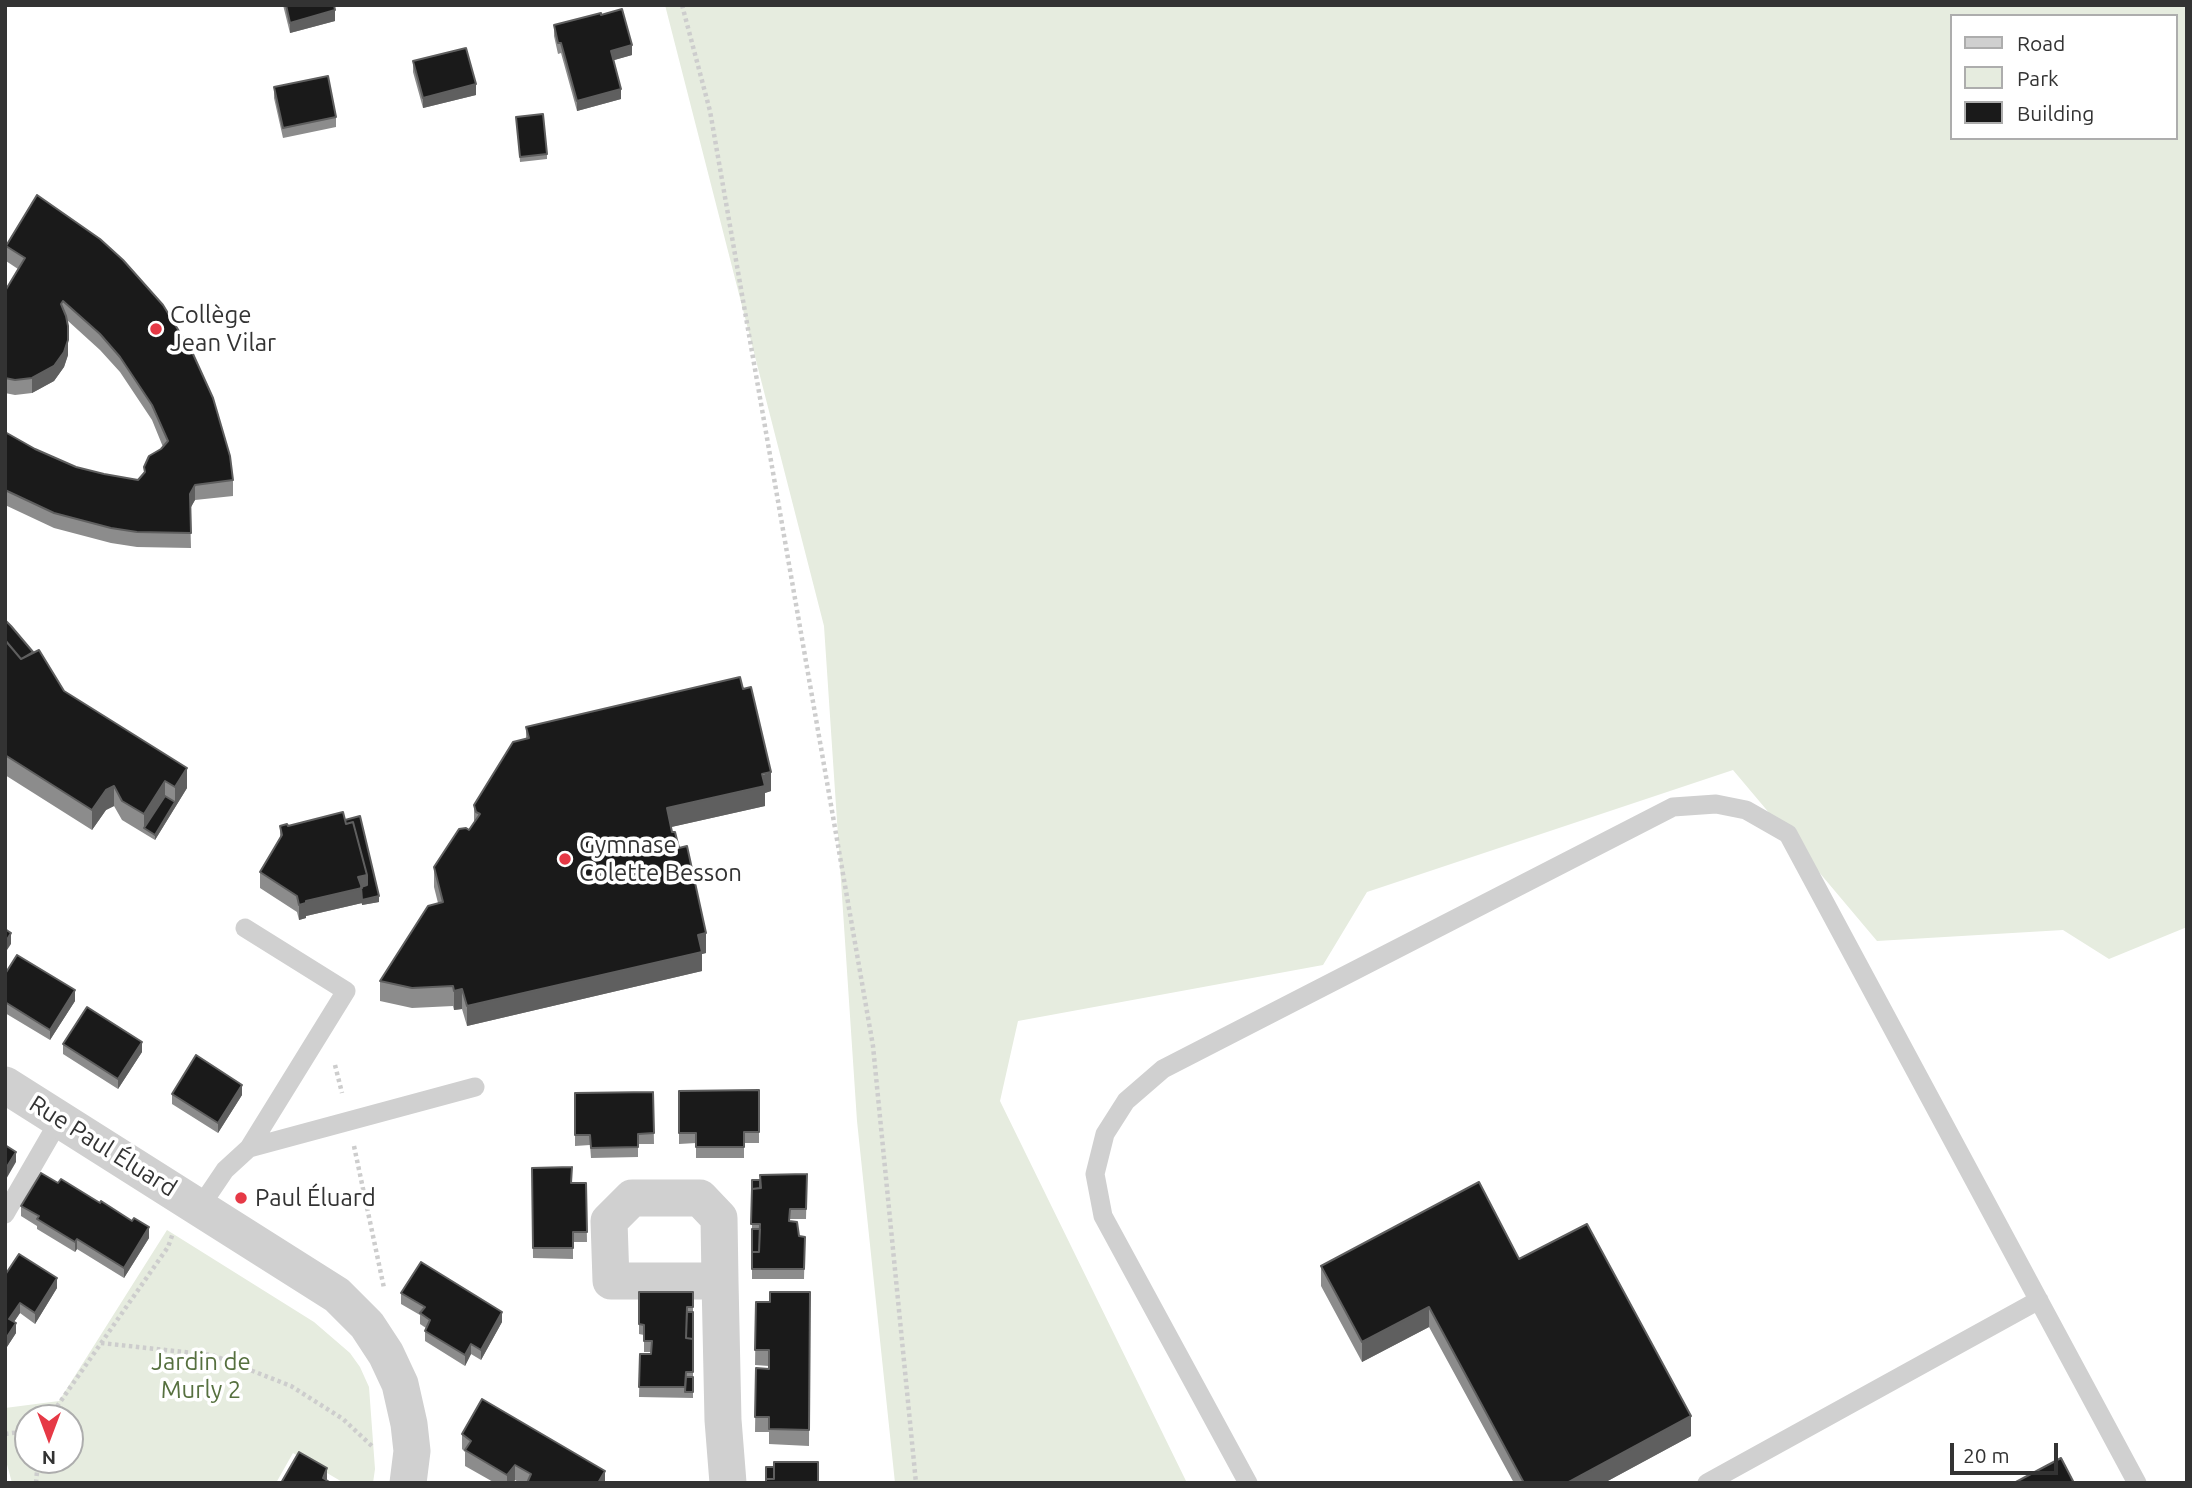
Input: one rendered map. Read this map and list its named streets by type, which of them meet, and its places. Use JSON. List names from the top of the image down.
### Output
{
  "streets": {
    "street": ["Rue Paul Éluard"]
  },
  "parks": ["Jardin de Murly 2"],
  "places": ["Collège Jean Vilar", "Gymnase Colette Besson", "Paul Éluard"],
  "legend": ["Road", "Park", "Building"],
  "scale_bar": "20 m",
  "north": "bottom"
}
